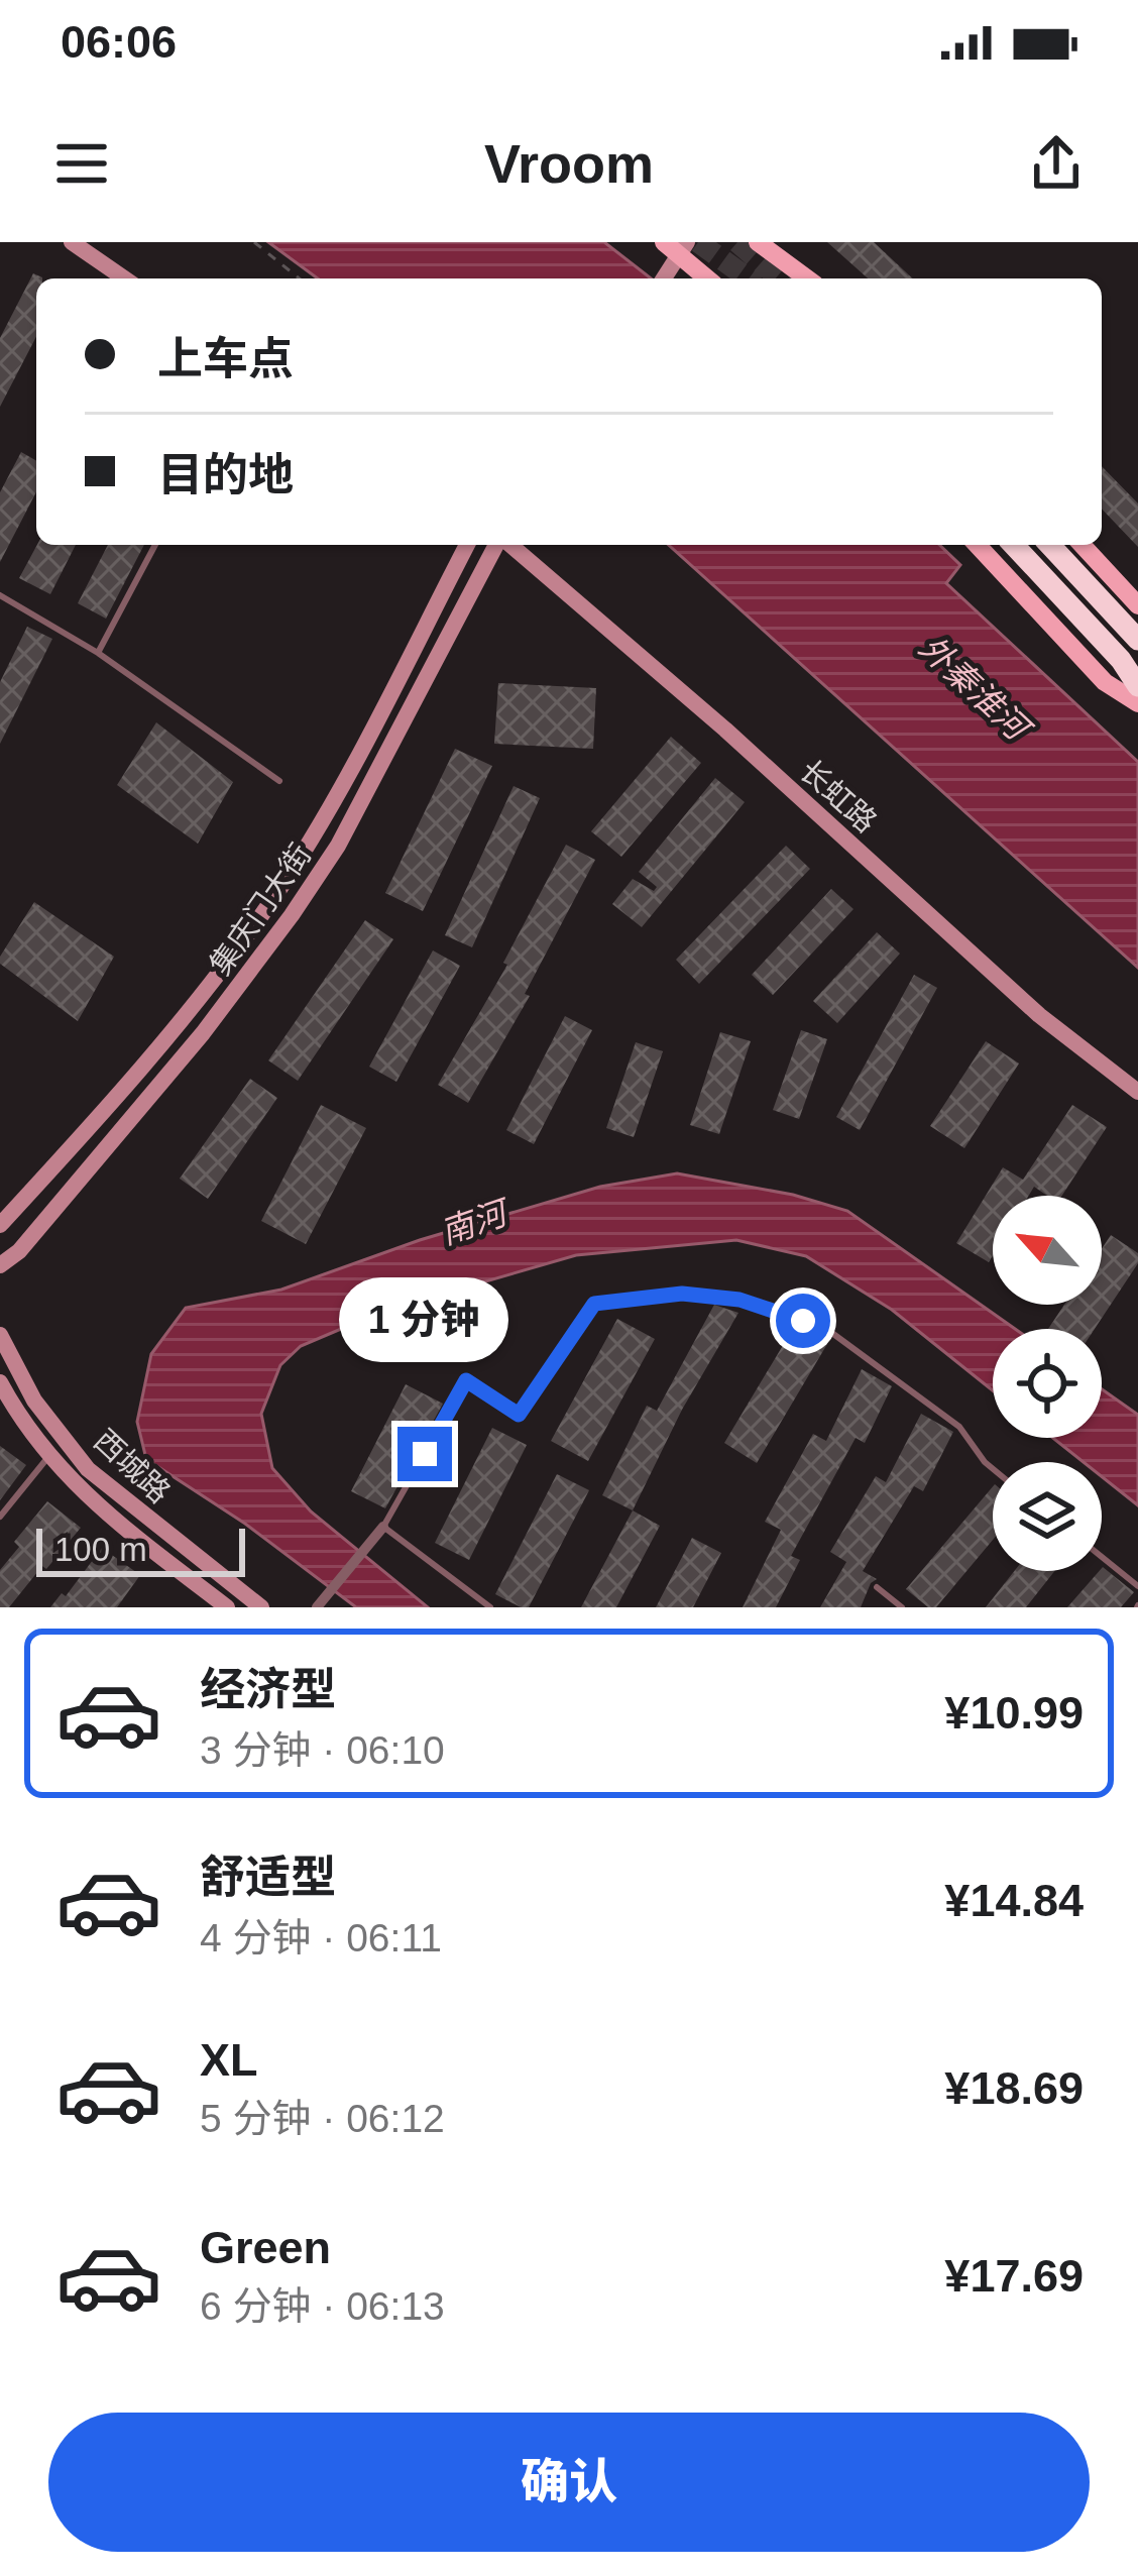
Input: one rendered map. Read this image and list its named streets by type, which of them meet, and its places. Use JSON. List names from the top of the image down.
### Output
{
  "streets": {
    "main road": ["长虹路", "集庆门大街", "西城路"]
  },
  "water": ["外秦淮河", "南河"],
  "scale_bar": "100 m",
  "north": "top left",
  "page": {
    "status": "06:06",
    "header": "Vroom",
    "banner": ["上车点", "目的地"],
    "bubble": "1 分钟",
    "scale": "100 m",
    "list": [
      {
        "name": "经济型",
        "note": "3 分钟 · 06:10",
        "value": "¥10.99"
      },
      {
        "name": "舒适型",
        "note": "4 分钟 · 06:11",
        "value": "¥14.84"
      },
      {
        "name": "XL",
        "note": "5 分钟 · 06:12",
        "value": "¥18.69"
      },
      {
        "name": "Green",
        "note": "6 分钟 · 06:13",
        "value": "¥17.69"
      }
    ],
    "buttons": "确认"
  }
}
